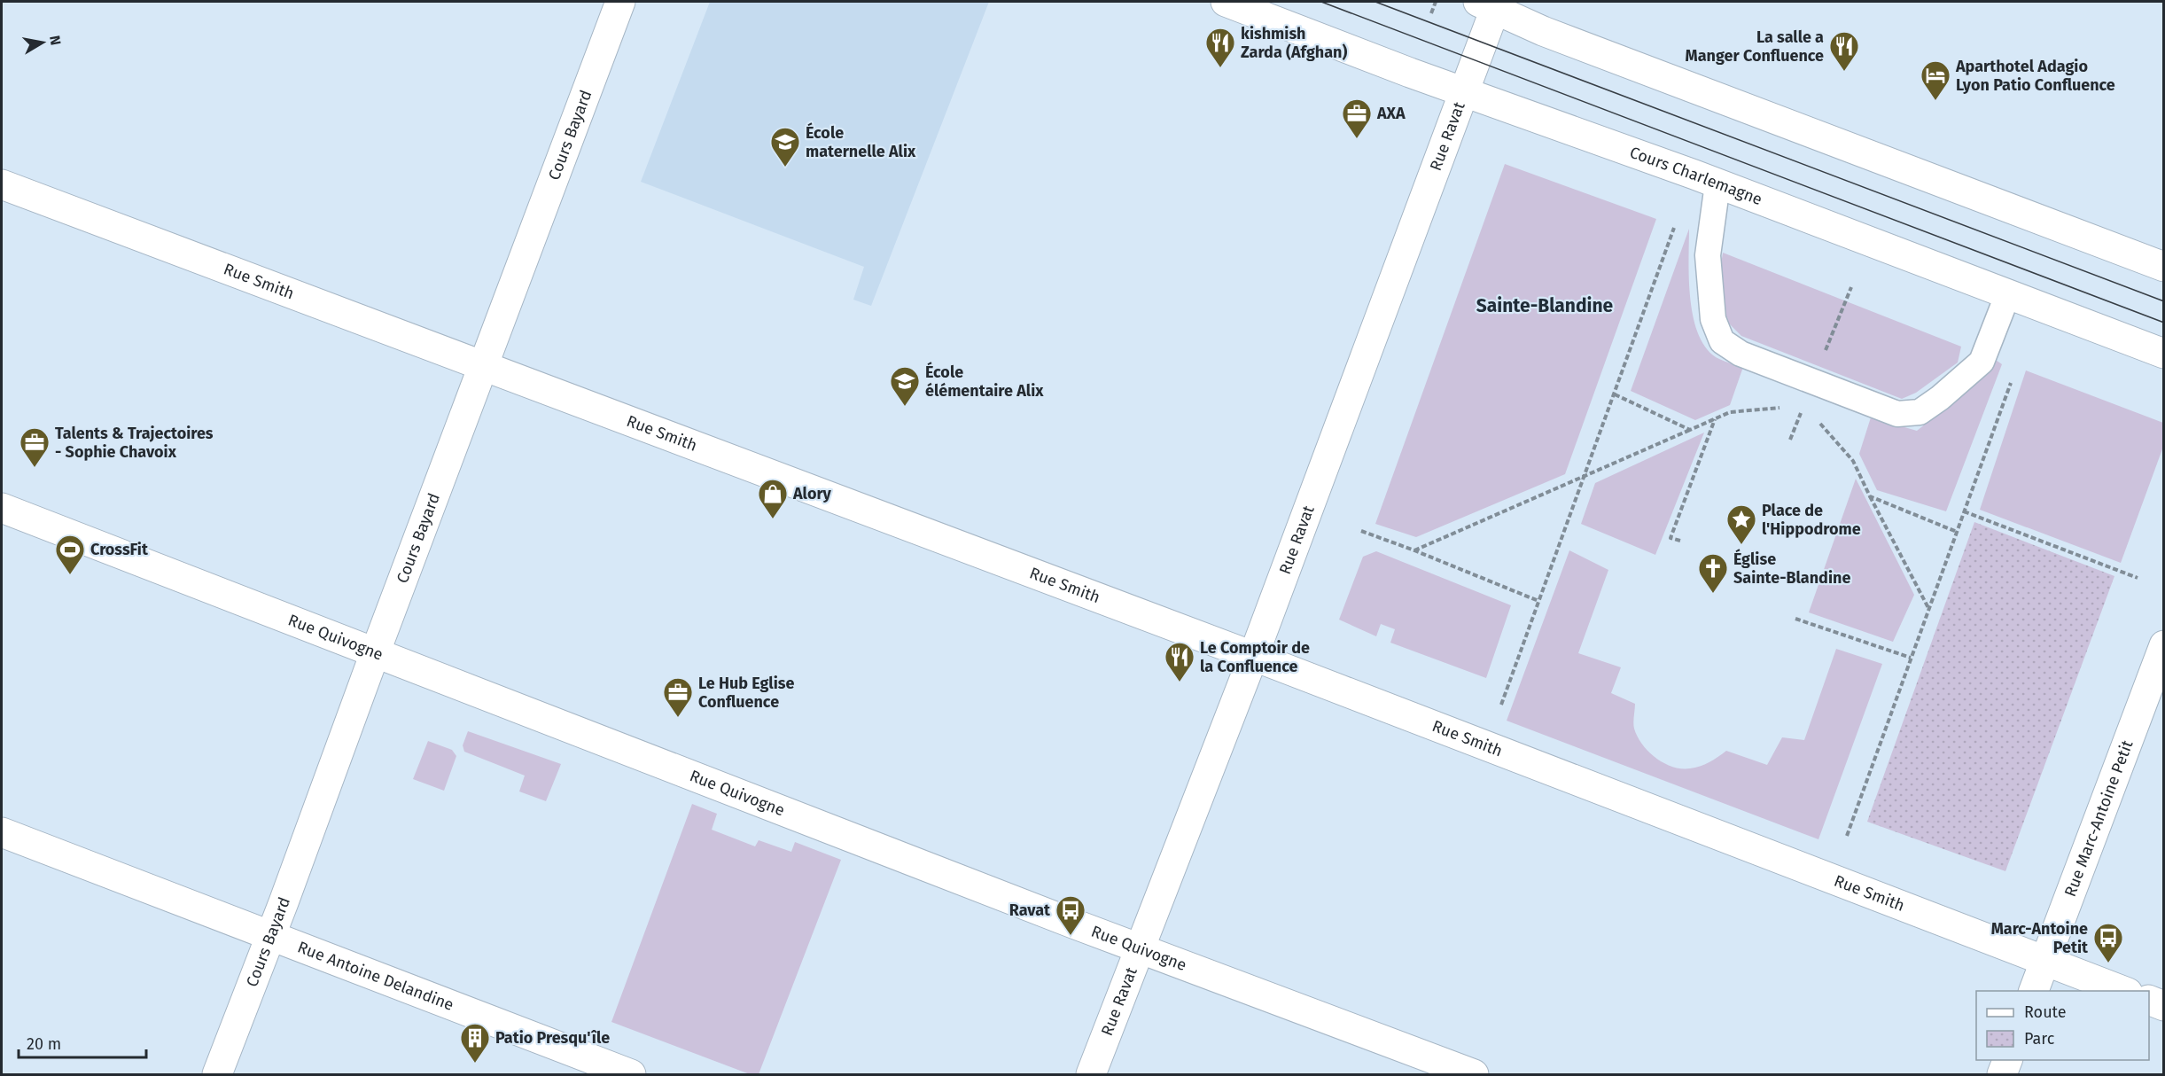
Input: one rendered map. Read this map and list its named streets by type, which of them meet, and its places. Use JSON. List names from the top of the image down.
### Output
{
  "streets": {
    "street": [
      "Cours Bayard",
      "Rue Ravat",
      "Cours Charlemagne",
      "Rue Smith",
      "Rue Quivogne",
      "Rue Marc-Antoine Petit",
      "Rue Antoine Delandine"
    ]
  },
  "crossings": [
    ["Cours Bayard", "Rue Smith"],
    ["Cours Bayard", "Rue Quivogne"],
    ["Cours Bayard", "Rue Antoine Delandine"],
    ["Rue Ravat", "Cours Charlemagne"],
    ["Rue Ravat", "Rue Smith"],
    ["Rue Ravat", "Rue Quivogne"],
    ["Rue Smith", "Rue Marc-Antoine Petit"]
  ],
  "districts": ["Sainte-Blandine"],
  "places": {
    "restaurant": ["kishmish Zarda (Afghan)", "La salle a Manger Confluence", "Le Comptoir de la Confluence"],
    "hotel": ["Aparthotel Adagio Lyon Patio Confluence"],
    "office": ["AXA", "Talents & Trajectoires - Sophie Chavoix", "Le Hub Eglise Confluence"],
    "school or university": ["École maternelle Alix", "École élémentaire Alix"],
    "shop": ["Alory"],
    "place": ["Place de l'Hippodrome"],
    "sports": ["CrossFit"],
    "church": ["Église Sainte-Blandine"],
    "bus stop": ["Ravat", "Marc-Antoine Petit"],
    "building": ["Patio Presqu'île"]
  },
  "legend": ["Route", "Parc"],
  "scale_bar": "20 m",
  "north": "right"
}
